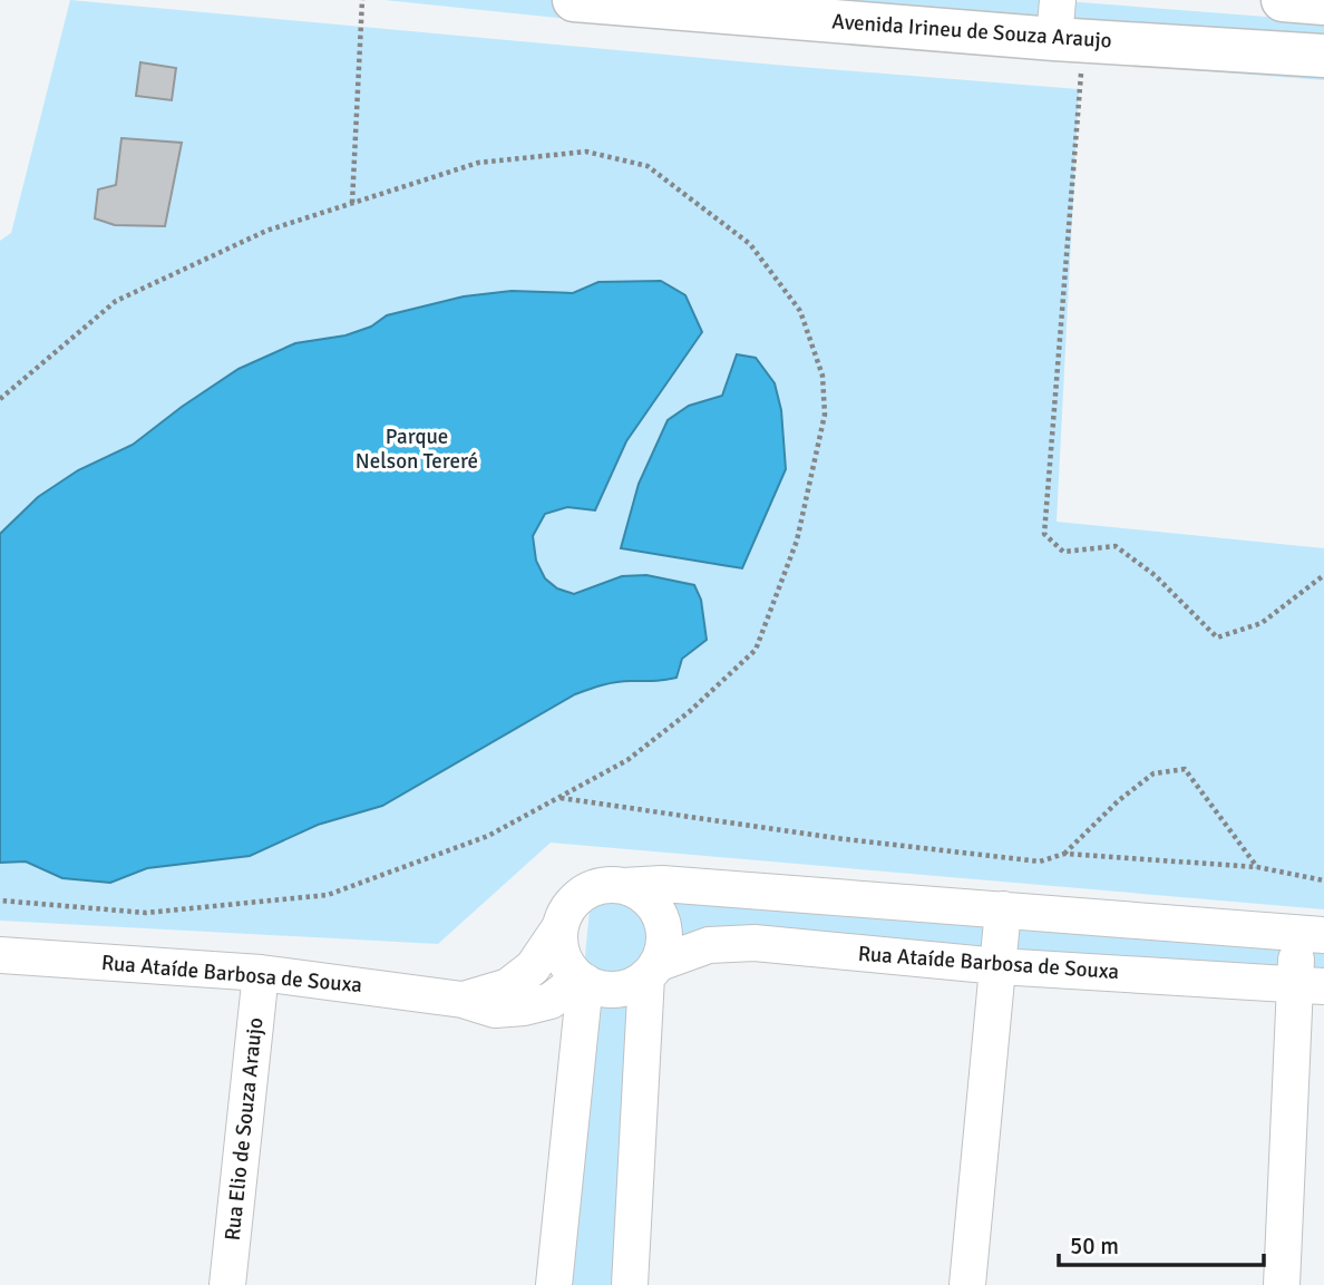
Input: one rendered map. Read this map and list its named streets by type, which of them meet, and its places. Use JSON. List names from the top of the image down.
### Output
{
  "streets": {
    "main road": ["Avenida Irineu de Souza Araujo"],
    "street": ["Rua Ataíde Barbosa de Souxa", "Rua Elio de Souza Araujo"]
  },
  "crossings": [
    ["Rua Ataíde Barbosa de Souxa", "Rua Elio de Souza Araujo"]
  ],
  "parks": ["Parque Nelson Tereré"],
  "scale_bar": "50 m"
}
